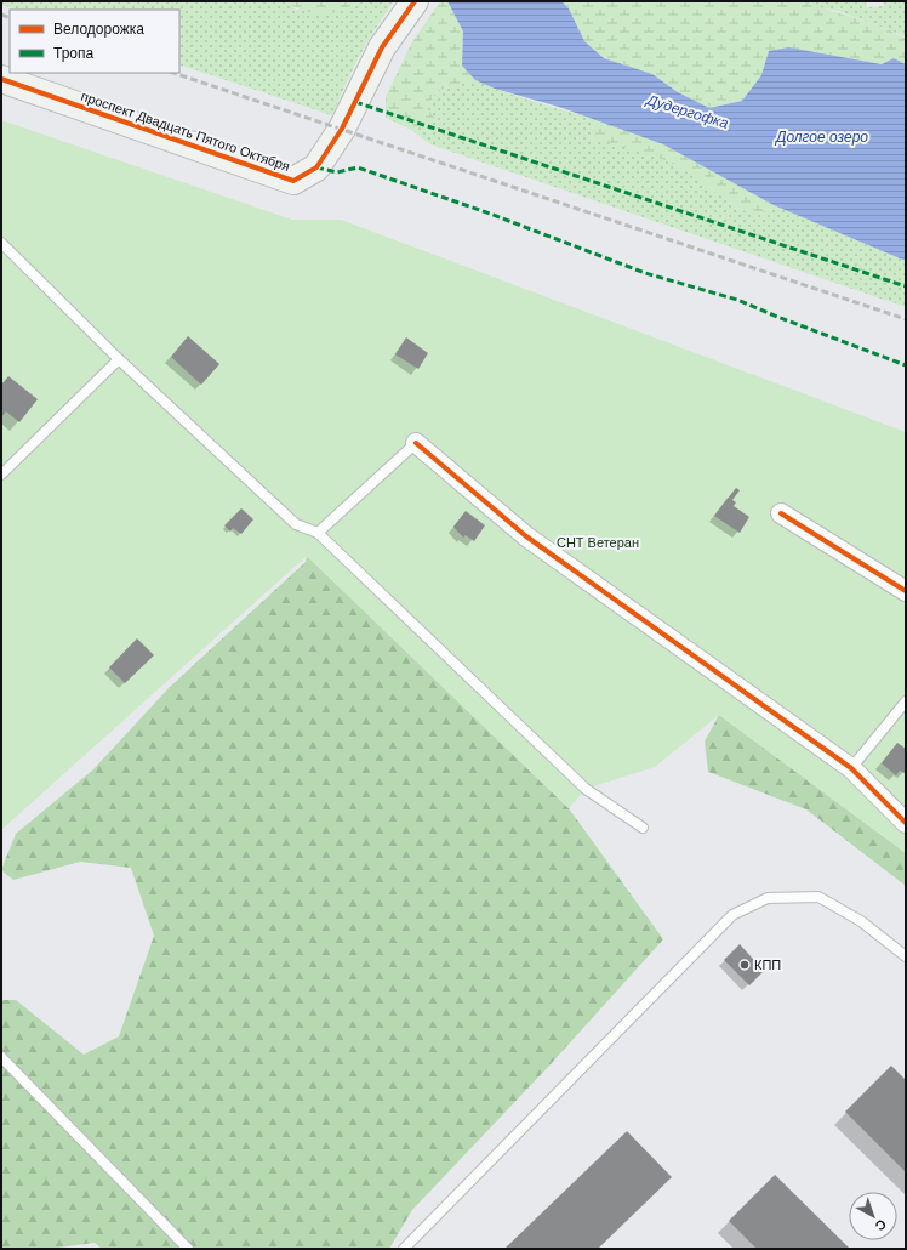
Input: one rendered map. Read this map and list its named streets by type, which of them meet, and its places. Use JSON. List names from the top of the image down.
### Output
{
  "streets": {
    "street": ["проспект Двадцать Пятого Октября"]
  },
  "water": ["Дудергофка", "Долгое озеро"],
  "parks": ["СНТ Ветеран"],
  "places": ["КПП"],
  "legend": ["Велодорожка", "Тропа"],
  "north": "bottom right"
}
